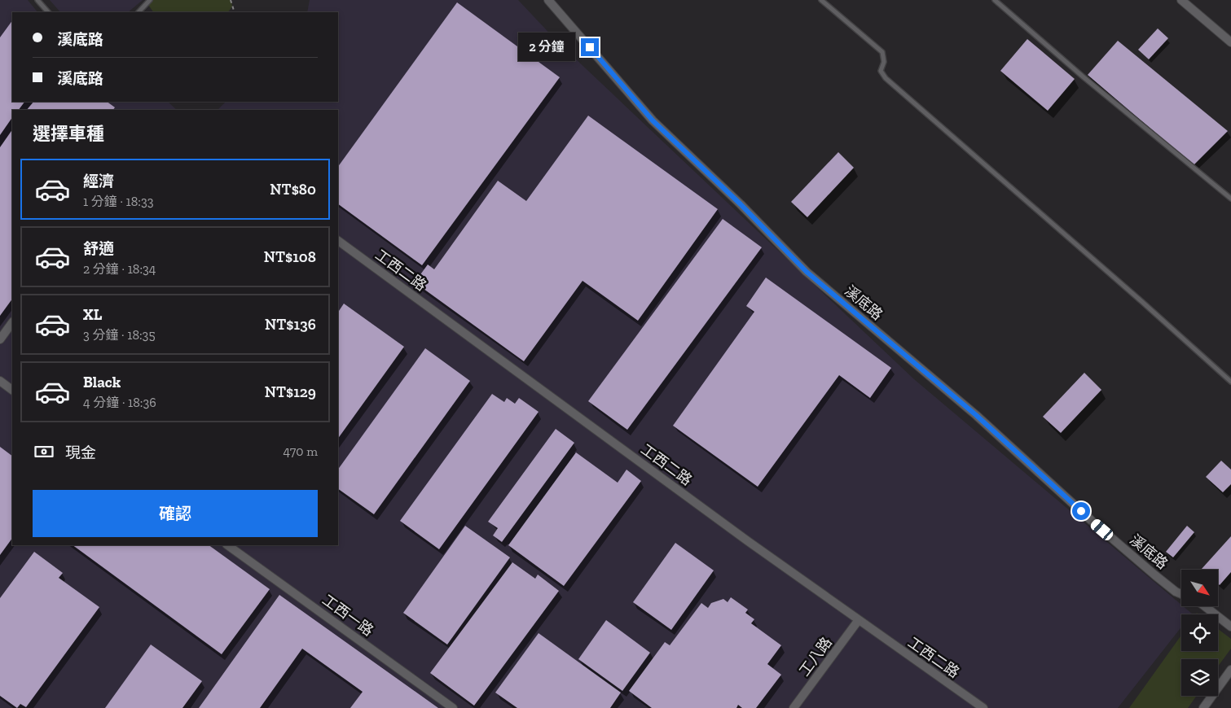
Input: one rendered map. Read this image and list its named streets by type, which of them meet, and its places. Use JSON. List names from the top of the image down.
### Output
{
  "streets": {
    "street": [
      "工西二路",
      "溪底路",
      "工西一路",
      "工八路"
    ]
  },
  "crossings": [
    ["工西二路", "工八路"]
  ],
  "north": "bottom right",
  "page": {
    "banner": ["溪底路", "溪底路"],
    "bubble": "2 分鐘",
    "heading": "選擇車種",
    "list": [
      {
        "name": "經濟",
        "note": "1 分鐘 · 18:33",
        "value": "NT$80"
      },
      {
        "name": "舒適",
        "note": "2 分鐘 · 18:34",
        "value": "NT$108"
      },
      {
        "name": "XL",
        "note": "3 分鐘 · 18:35",
        "value": "NT$136"
      },
      {
        "name": "Black",
        "note": "4 分鐘 · 18:36",
        "value": "NT$129"
      }
    ],
    "pay": ["現金", "470 m"],
    "buttons": "確認"
  }
}
